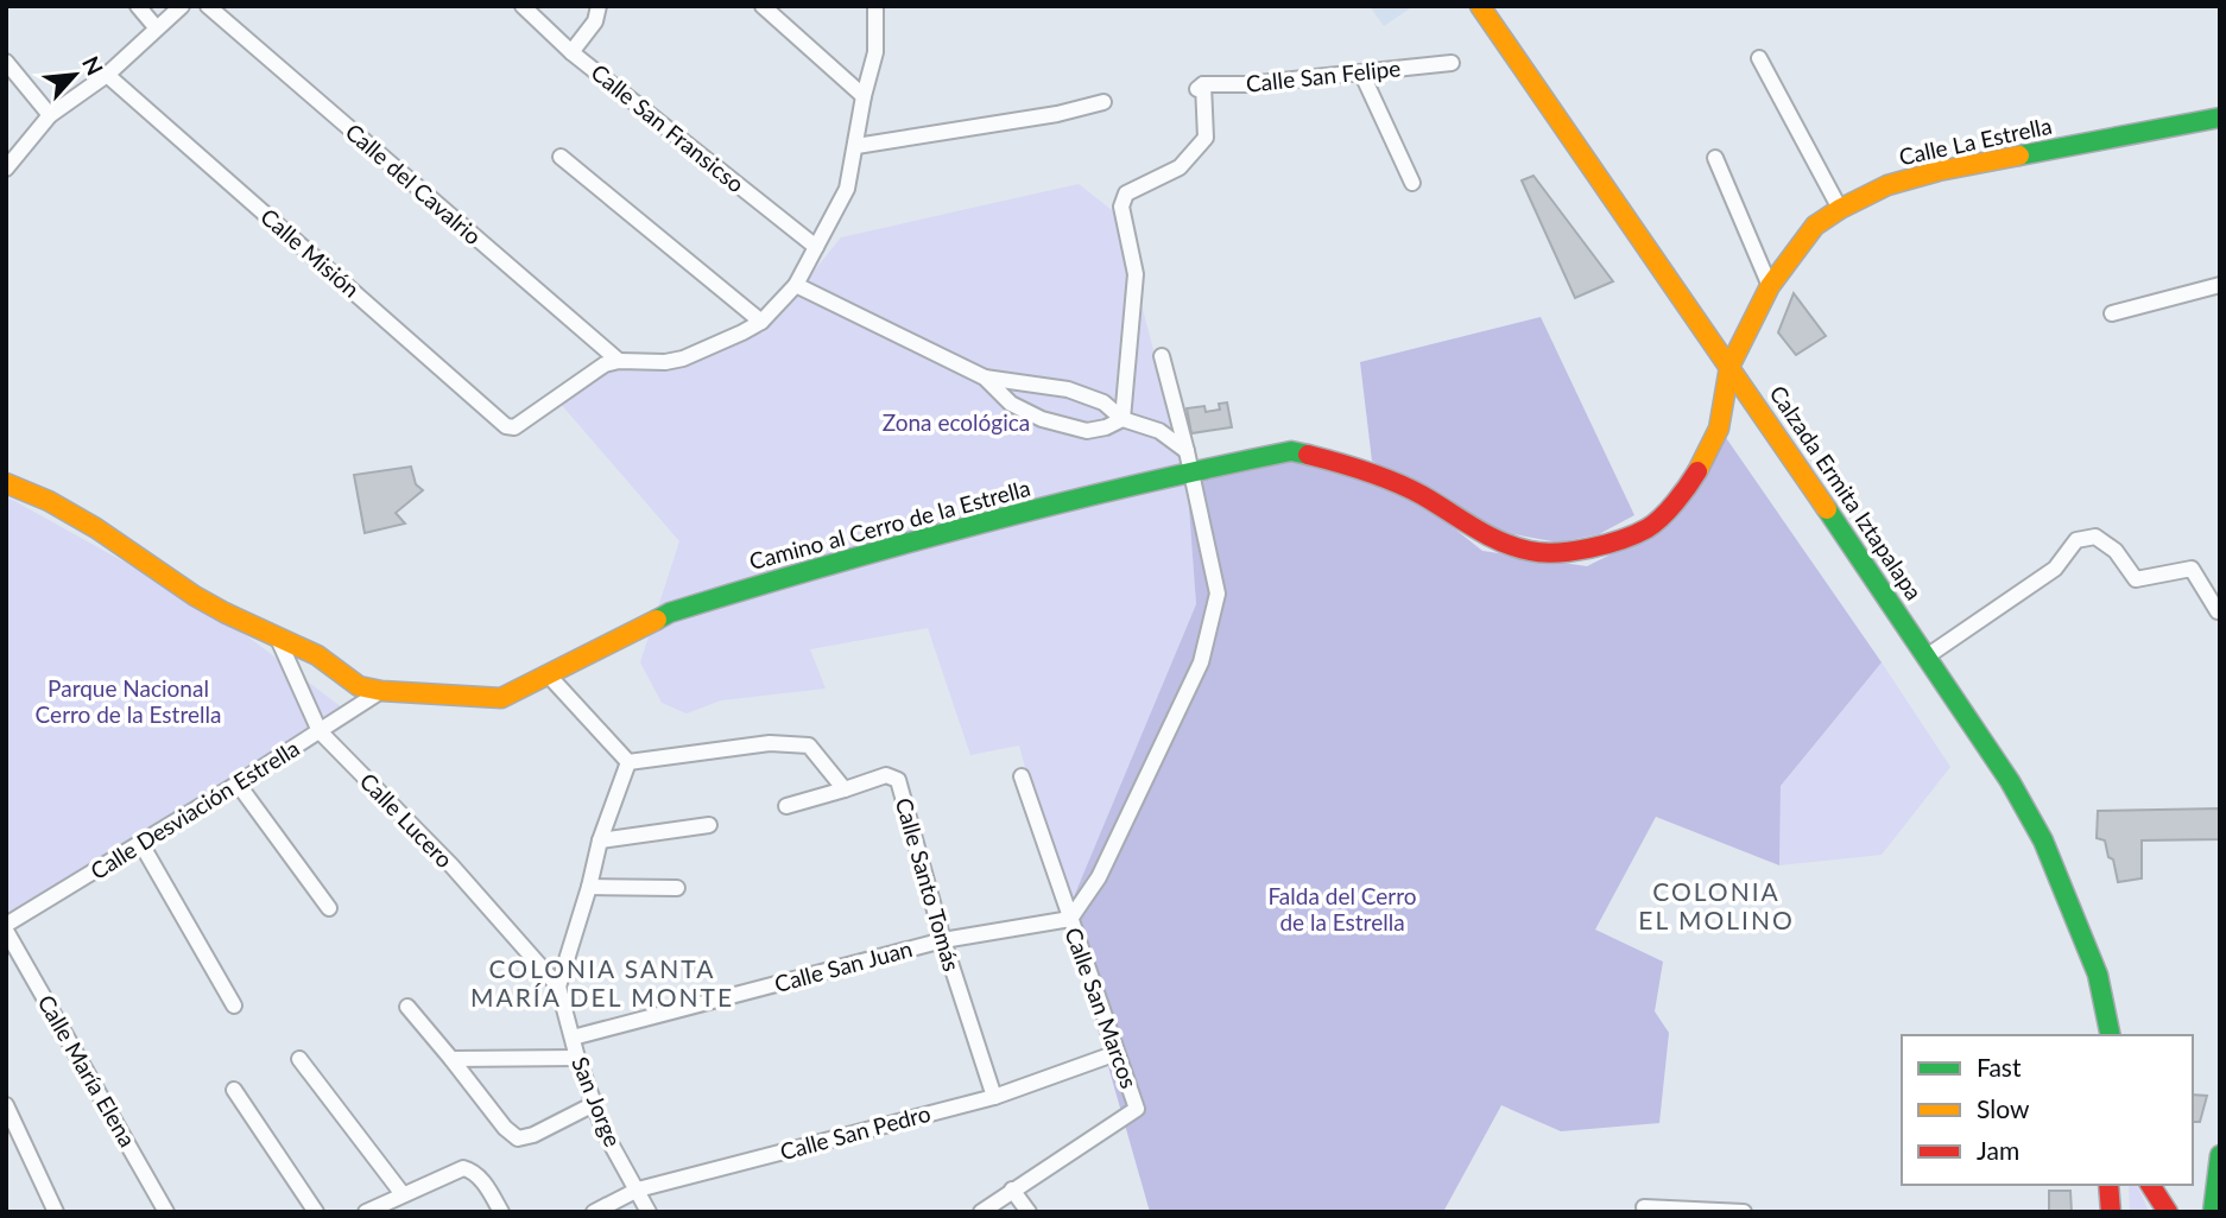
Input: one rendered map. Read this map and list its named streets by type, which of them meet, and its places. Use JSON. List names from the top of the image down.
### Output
{
  "streets": {
    "street": [
      "Calle San Felipe",
      "Calle San Fransicso",
      "Calle La Estrella",
      "Calle del Cavalrio",
      "Calle Misión",
      "Calzada Ermita Iztapalapa",
      "Camino al Cerro de la Estrella",
      "Calle Desviación Estrella",
      "Calle Lucero",
      "Calle Santo Tomás",
      "Calle San Juan",
      "Calle San Marcos",
      "Calle María Elena",
      "San Jorge",
      "Calle San Pedro"
    ]
  },
  "crossings": [
    ["Calle La Estrella", "Calzada Ermita Iztapalapa"],
    ["Calle La Estrella", "Camino al Cerro de la Estrella"],
    ["Calle del Cavalrio", "Calle Misión"],
    ["Calzada Ermita Iztapalapa", "Camino al Cerro de la Estrella"],
    ["Camino al Cerro de la Estrella", "Calle Desviación Estrella"],
    ["Camino al Cerro de la Estrella", "Calle Lucero"],
    ["Calle Desviación Estrella", "Calle Lucero"],
    ["Calle Desviación Estrella", "Calle María Elena"],
    ["Calle Lucero", "San Jorge"],
    ["Calle Santo Tomás", "Calle San Juan"],
    ["Calle Santo Tomás", "Calle San Pedro"],
    ["Calle San Juan", "Calle San Marcos"],
    ["Calle San Juan", "San Jorge"],
    ["Calle San Marcos", "Calle San Pedro"],
    ["San Jorge", "Calle San Pedro"]
  ],
  "districts": ["COLONIA EL MOLINO", "COLONIA SANTA MARÍA DEL MONTE"],
  "parks": ["Zona ecológica", "Parque Nacional Cerro de la Estrella", "Falda del Cerro de la Estrella"],
  "legend": ["Fast", "Slow", "Jam"],
  "north": "top right"
}
